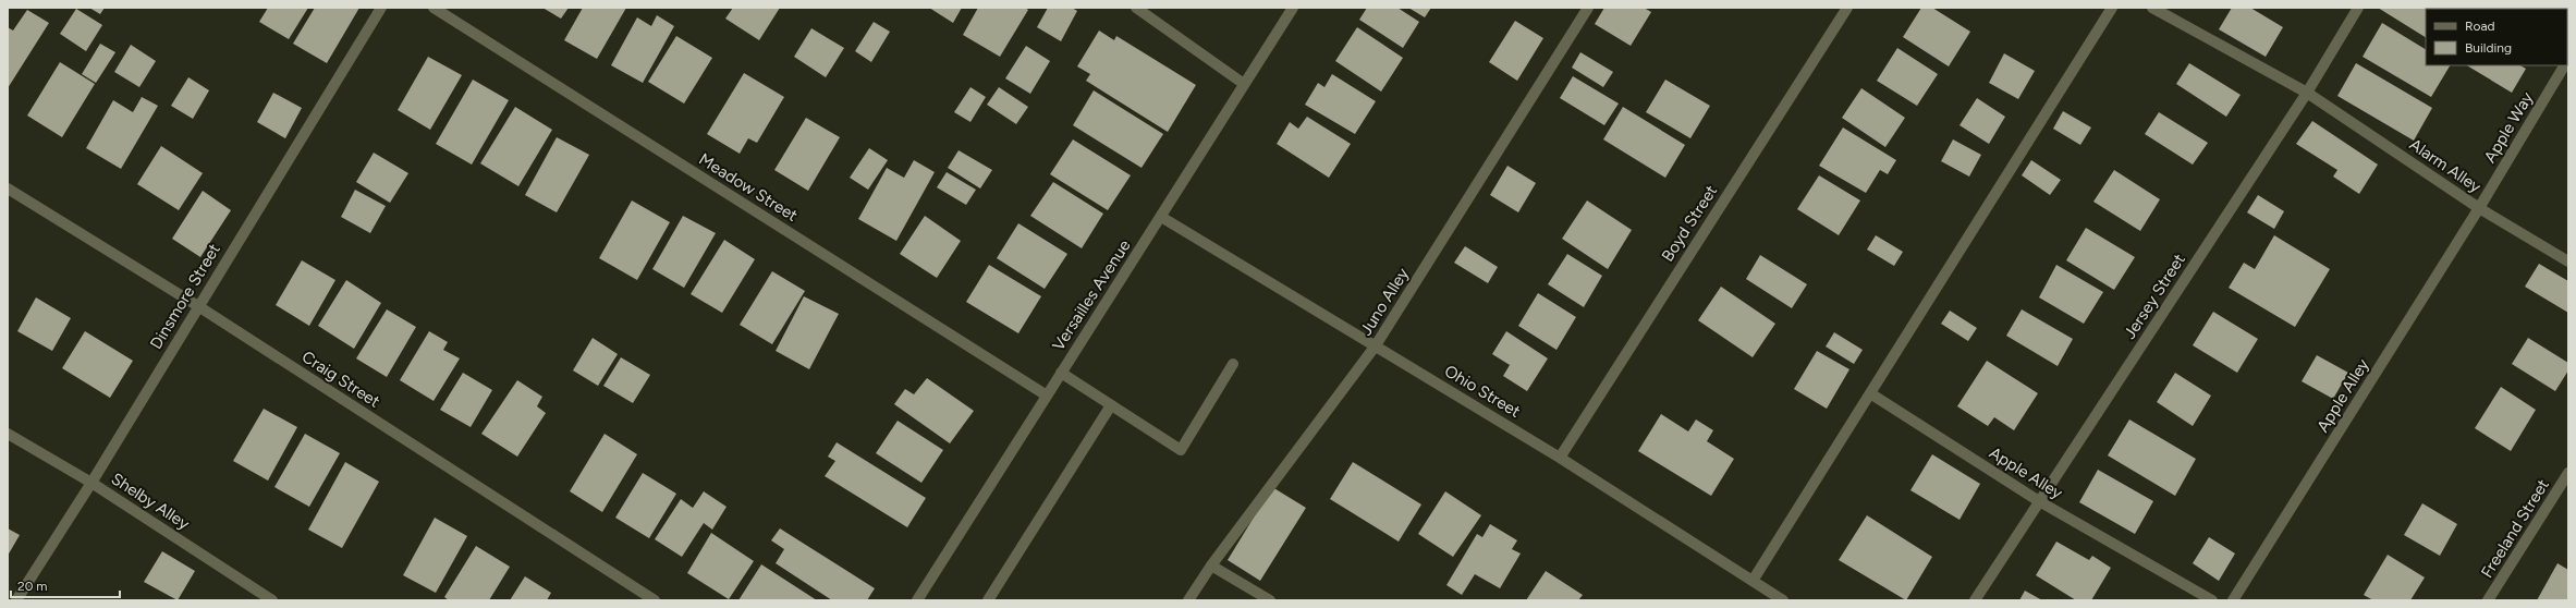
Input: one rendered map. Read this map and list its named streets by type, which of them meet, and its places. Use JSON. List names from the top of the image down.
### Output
{
  "streets": {
    "street": [
      "Apple Way",
      "Alarm Alley",
      "Meadow Street",
      "Boyd Street",
      "Versailles Avenue",
      "Dinsmore Street",
      "Jersey Street",
      "Juno Alley",
      "Craig Street",
      "Ohio Street",
      "Apple Alley",
      "Shelby Alley",
      "Freeland Street"
    ]
  },
  "crossings": [
    ["Apple Way", "Alarm Alley"],
    ["Apple Way", "Apple Alley"],
    ["Alarm Alley", "Jersey Street"],
    ["Alarm Alley", "Apple Alley"],
    ["Meadow Street", "Versailles Avenue"],
    ["Boyd Street", "Ohio Street"],
    ["Versailles Avenue", "Ohio Street"],
    ["Dinsmore Street", "Craig Street"],
    ["Dinsmore Street", "Shelby Alley"],
    ["Jersey Street", "Apple Alley"],
    ["Juno Alley", "Ohio Street"]
  ],
  "legend": ["Road", "Building"],
  "scale_bar": "20 m"
}
